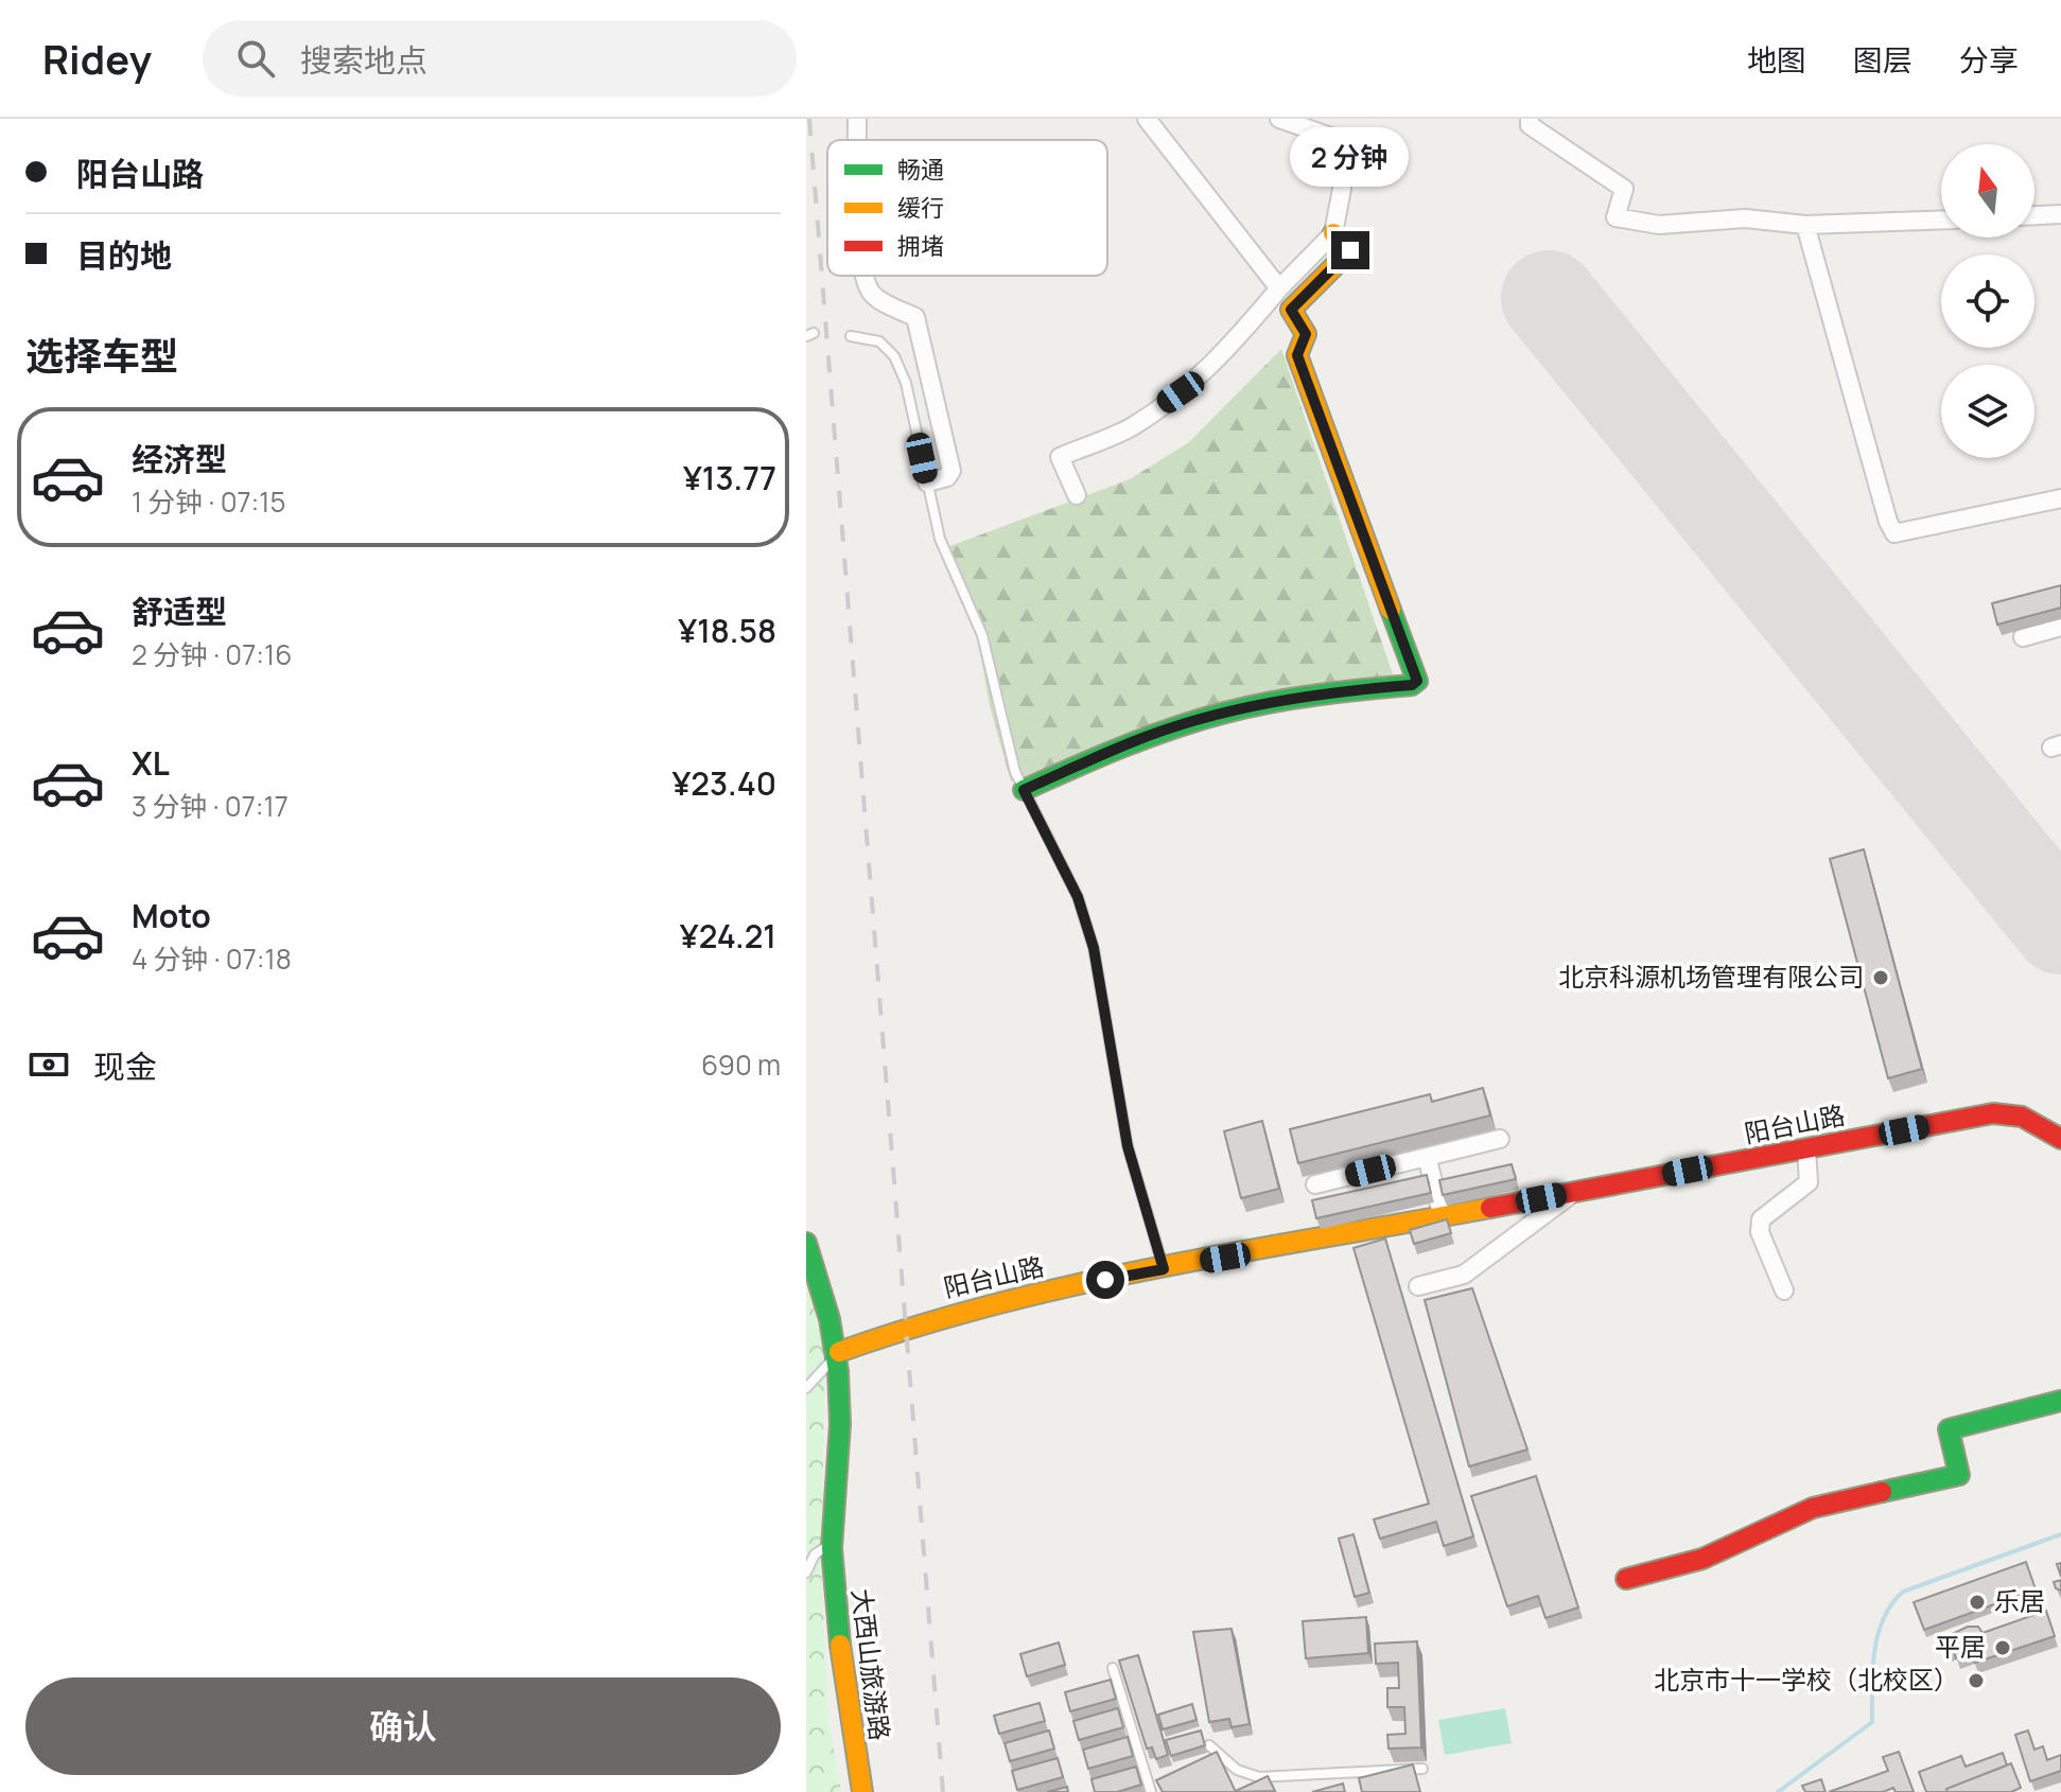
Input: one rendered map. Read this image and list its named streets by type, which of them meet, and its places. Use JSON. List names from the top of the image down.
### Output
{
  "streets": {
    "street": ["阳台山路", "大西山旅游路"]
  },
  "crossings": [
    ["阳台山路", "大西山旅游路"]
  ],
  "places": [
    "北京科源机场管理有限公司",
    "乐居",
    "平居",
    "北京市十一学校（北校区）"
  ],
  "legend": ["畅通", "缓行", "拥堵"],
  "north": "top",
  "page": {
    "header": "Ridey",
    "search": "搜索地点",
    "nav": ["地图", "图层", "分享"],
    "banner": ["阳台山路", "目的地"],
    "bubble": "2 分钟",
    "heading": "选择车型",
    "list": [
      {
        "name": "经济型",
        "note": "1 分钟 · 07:15",
        "value": "¥13.77"
      },
      {
        "name": "舒适型",
        "note": "2 分钟 · 07:16",
        "value": "¥18.58"
      },
      {
        "name": "XL",
        "note": "3 分钟 · 07:17",
        "value": "¥23.40"
      },
      {
        "name": "Moto",
        "note": "4 分钟 · 07:18",
        "value": "¥24.21"
      }
    ],
    "pay": ["现金", "690 m"],
    "buttons": "确认"
  }
}
